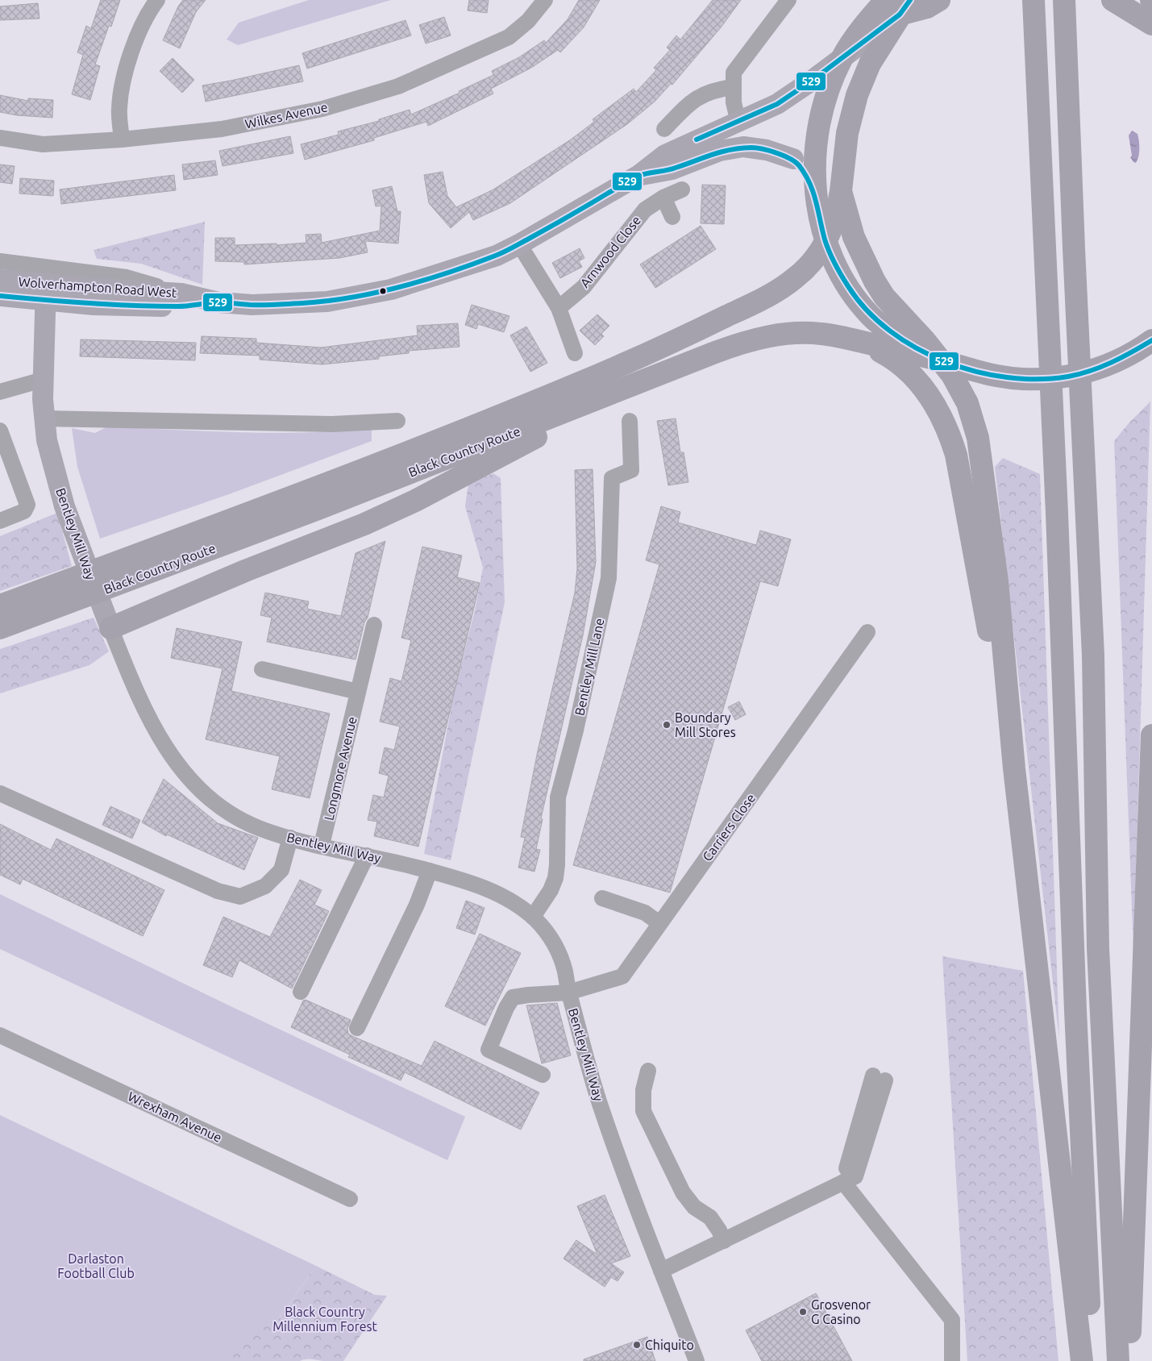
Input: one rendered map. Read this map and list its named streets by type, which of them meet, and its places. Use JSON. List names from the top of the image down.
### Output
{
  "streets": {
    "highway": ["Black Country Route"],
    "main road": ["Wolverhampton Road West", "Bentley Mill Way"],
    "street": [
      "Wilkes Avenue",
      "Arnwood Close",
      "Bentley Mill Lane",
      "Longmore Avenue",
      "Carriers Close",
      "Wrexham Avenue"
    ]
  },
  "crossings": [
    ["Wolverhampton Road West", "Bentley Mill Way"],
    ["Bentley Mill Way", "Bentley Mill Lane"],
    ["Bentley Mill Way", "Longmore Avenue"],
    ["Bentley Mill Way", "Carriers Close"]
  ],
  "parks": ["Darlaston Football Club", "Black Country Millennium Forest"],
  "places": ["Boundary Mill Stores", "Grosvenor G Casino", "Chiquito"],
  "lines": ["transit line 529"]
}
